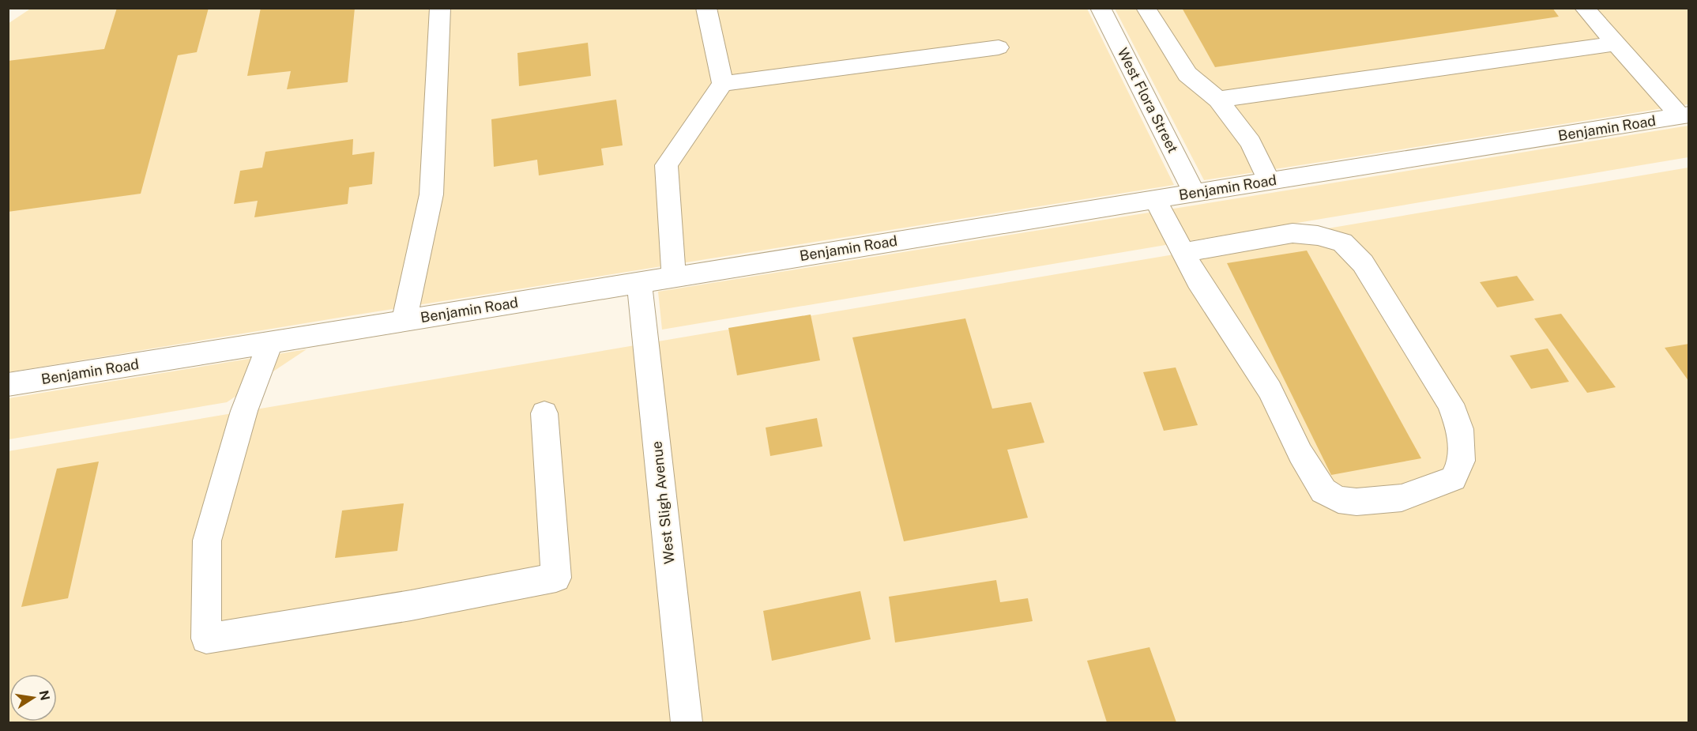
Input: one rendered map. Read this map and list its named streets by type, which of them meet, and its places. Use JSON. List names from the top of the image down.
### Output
{
  "streets": {
    "street": ["West Flora Street", "Benjamin Road", "West Sligh Avenue"]
  },
  "crossings": [
    ["West Flora Street", "Benjamin Road"],
    ["Benjamin Road", "West Sligh Avenue"]
  ],
  "north": "right"
}
